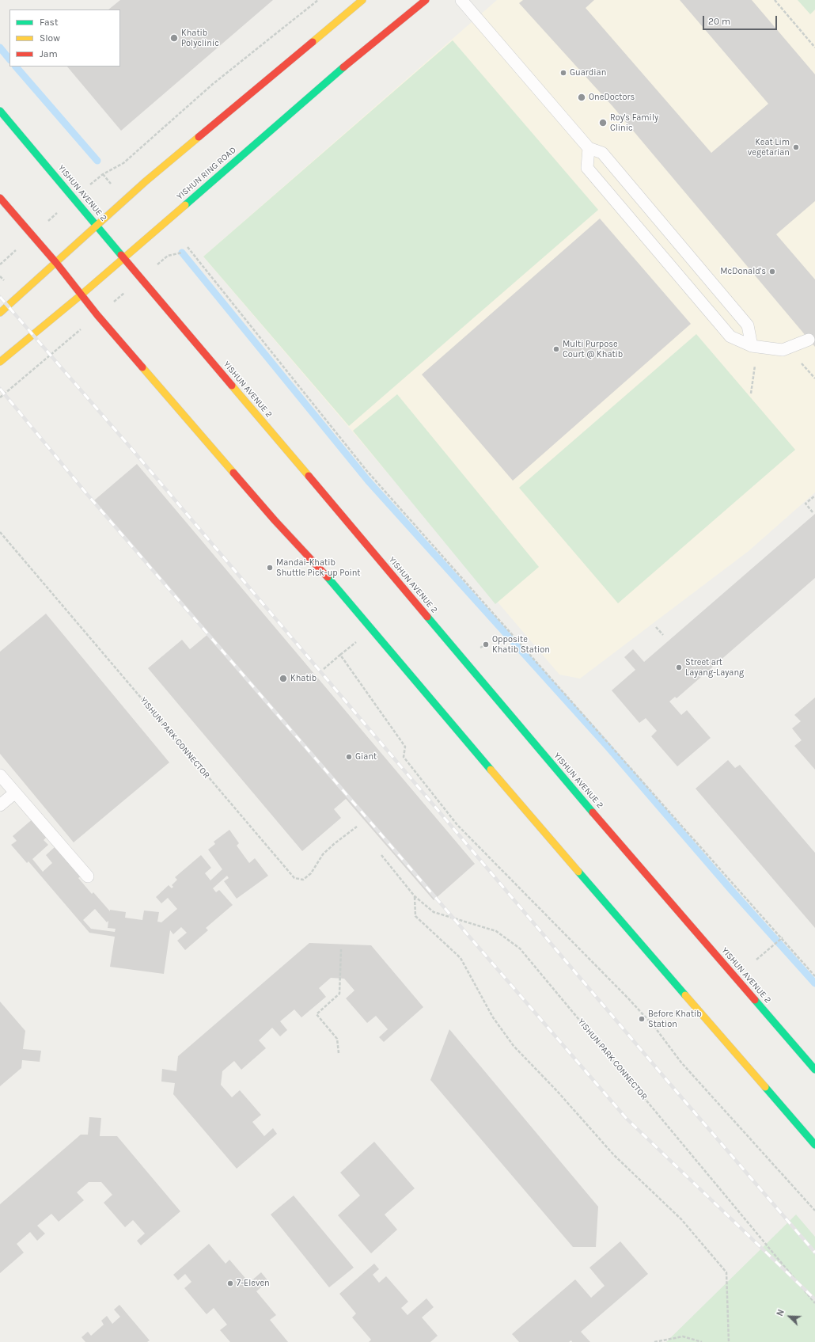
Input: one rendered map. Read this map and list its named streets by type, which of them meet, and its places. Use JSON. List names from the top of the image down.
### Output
{
  "streets": {
    "main road": ["YISHUN RING ROAD", "YISHUN AVENUE 2"],
    "path": ["YISHUN PARK CONNECTOR"]
  },
  "crossings": [
    ["YISHUN RING ROAD", "YISHUN AVENUE 2"]
  ],
  "places": [
    "Khatib Polyclinic",
    "Guardian",
    "OneDoctors",
    "Roy's Family Clinic",
    "Keat Lim vegetarian",
    "McDonald's",
    "Multi Purpose Court @ Khatib",
    "Mandai-Khatib Shuttle Pick-up Point",
    "Opposite Khatib Station",
    "Street art Layang-Layang",
    "Khatib",
    "Giant",
    "Before Khatib Station",
    "7-Eleven"
  ],
  "legend": ["Fast", "Slow", "Jam"],
  "scale_bar": "20 m",
  "north": "top left"
}
